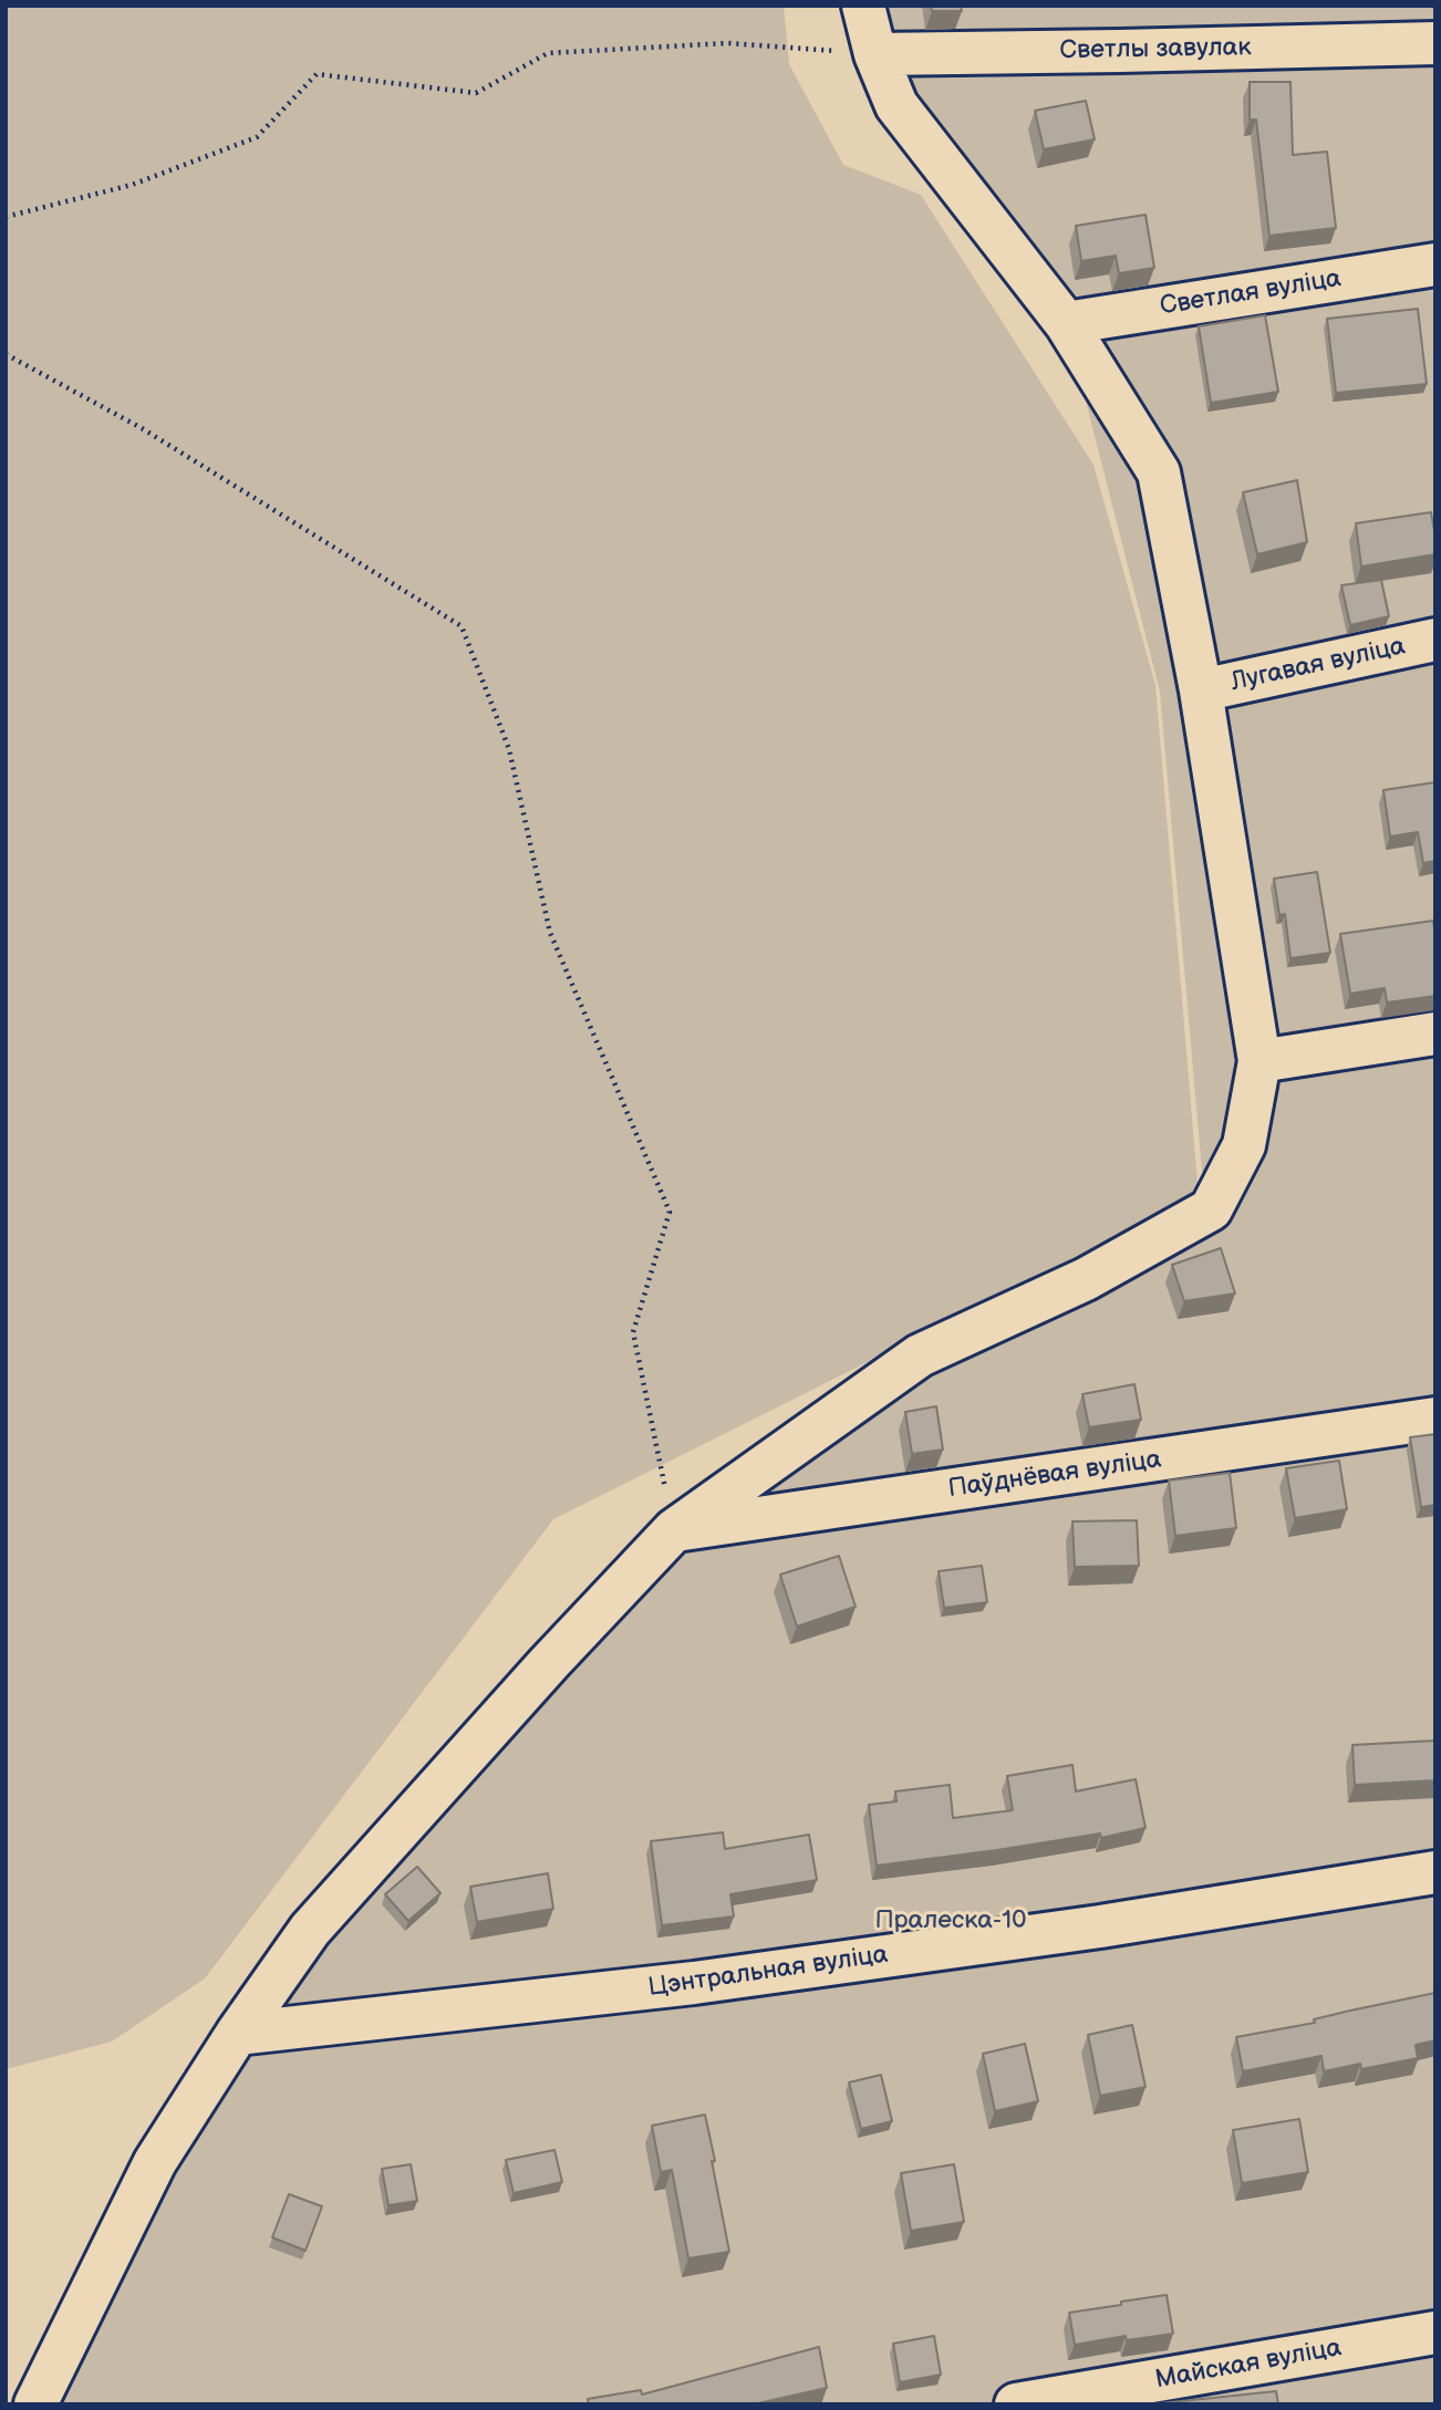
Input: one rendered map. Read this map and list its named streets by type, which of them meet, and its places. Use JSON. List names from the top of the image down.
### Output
{
  "streets": {
    "street": [
      "Светлы завулак",
      "Светлая вуліца",
      "Лугавая вуліца",
      "Паўднёвая вуліца",
      "Цэнтральная вуліца",
      "Майская вуліца"
    ]
  },
  "parks": ["Пралеска-10"]
}
